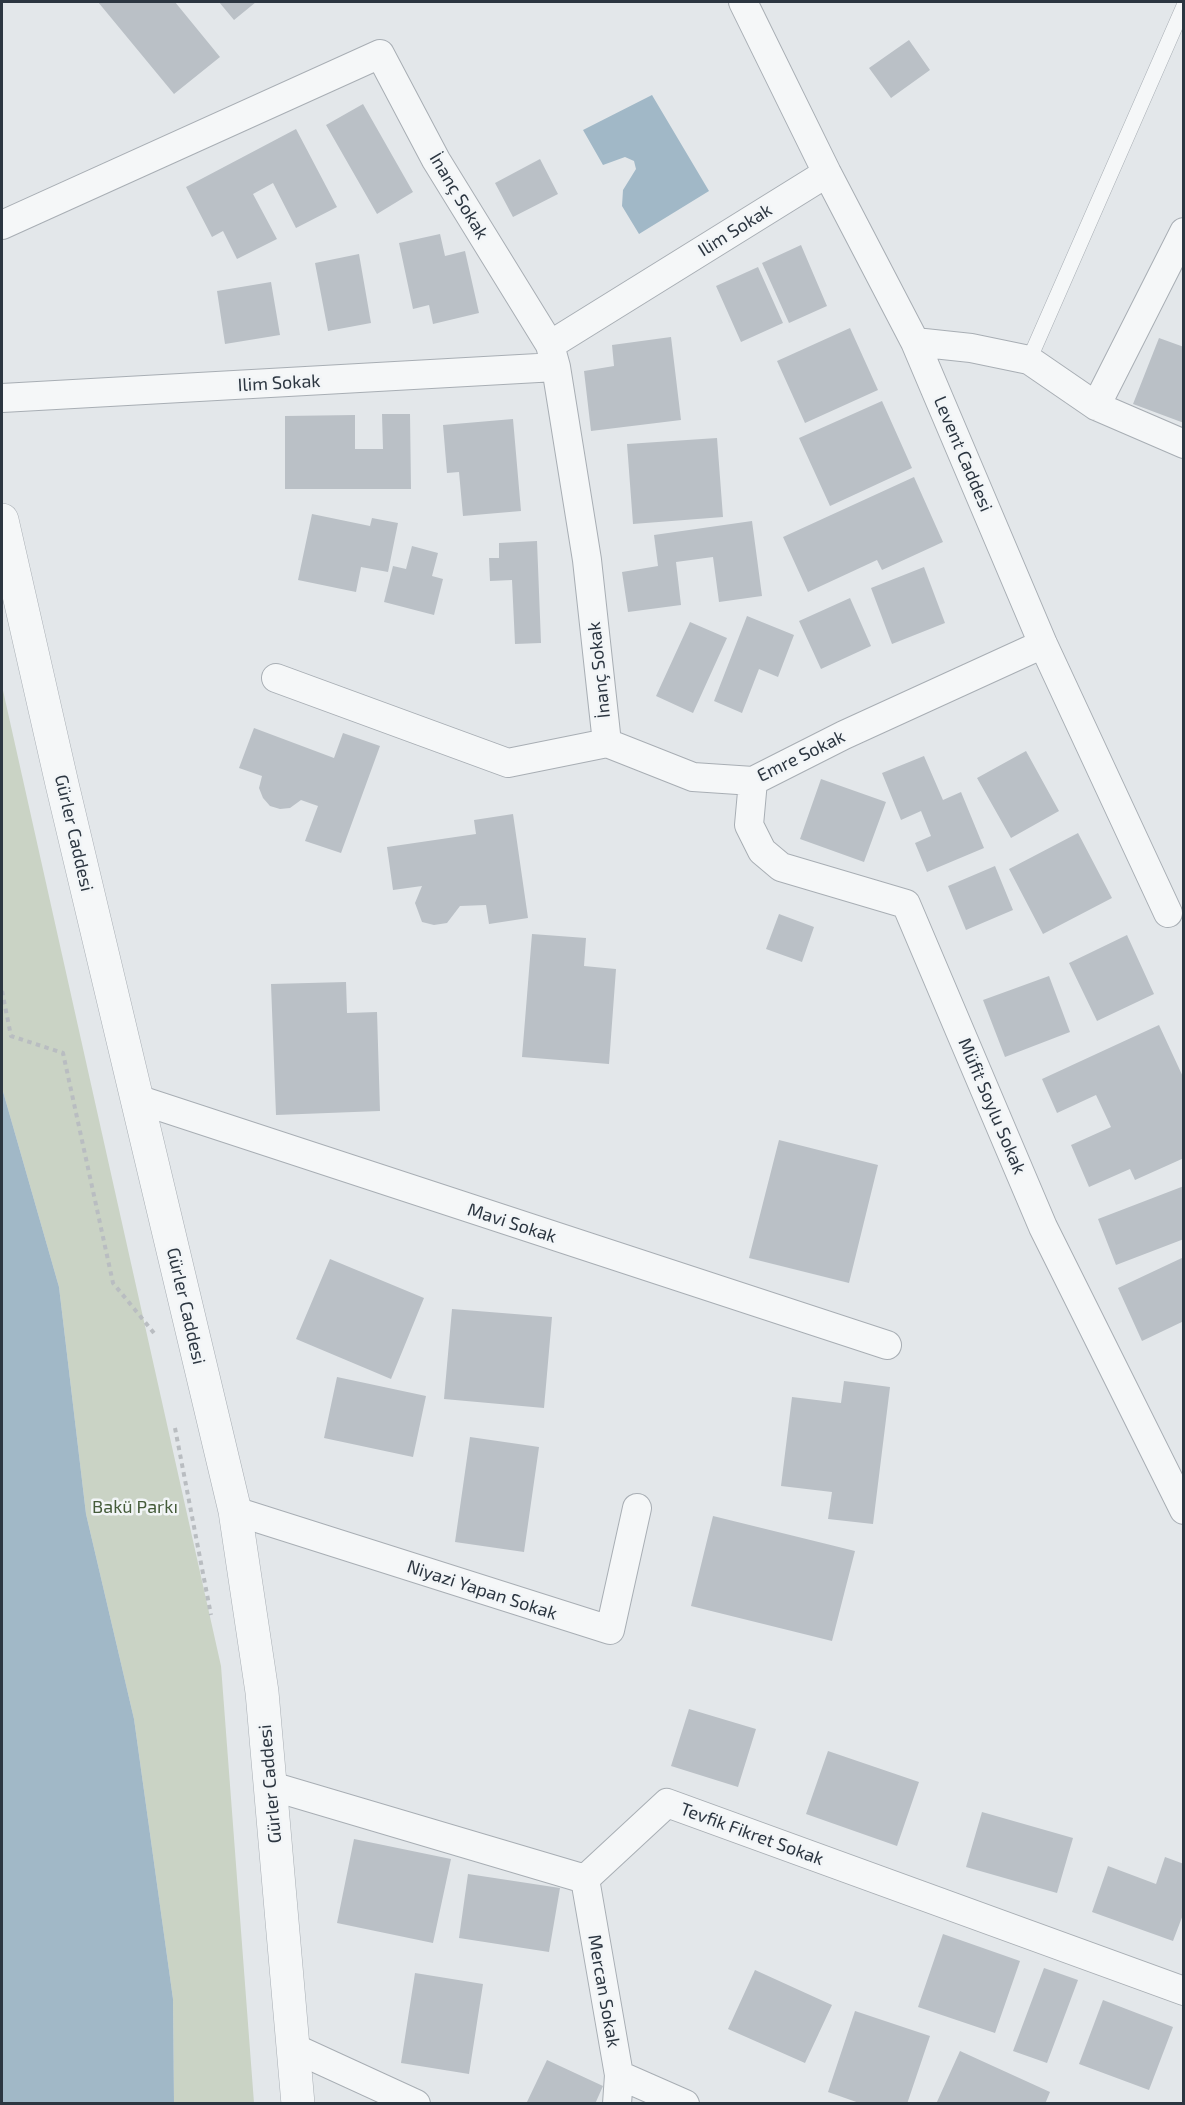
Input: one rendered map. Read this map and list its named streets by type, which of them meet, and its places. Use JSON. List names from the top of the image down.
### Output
{
  "streets": {
    "street": [
      "İnanç Sokak",
      "Ilim Sokak",
      "Levent Caddesi",
      "Emre Sokak",
      "Gürler Caddesi",
      "Müfit Soylu Sokak",
      "Mavi Sokak",
      "Niyazi Yapan Sokak",
      "Tevfik Fikret Sokak",
      "Mercan Sokak"
    ]
  },
  "crossings": [
    ["İnanç Sokak", "Ilim Sokak"],
    ["İnanç Sokak", "Emre Sokak"],
    ["Ilim Sokak", "Levent Caddesi"],
    ["Levent Caddesi", "Emre Sokak"],
    ["Emre Sokak", "Müfit Soylu Sokak"],
    ["Gürler Caddesi", "Mavi Sokak"],
    ["Gürler Caddesi", "Niyazi Yapan Sokak"],
    ["Tevfik Fikret Sokak", "Mercan Sokak"]
  ],
  "parks": ["Bakü Parkı"]
}
